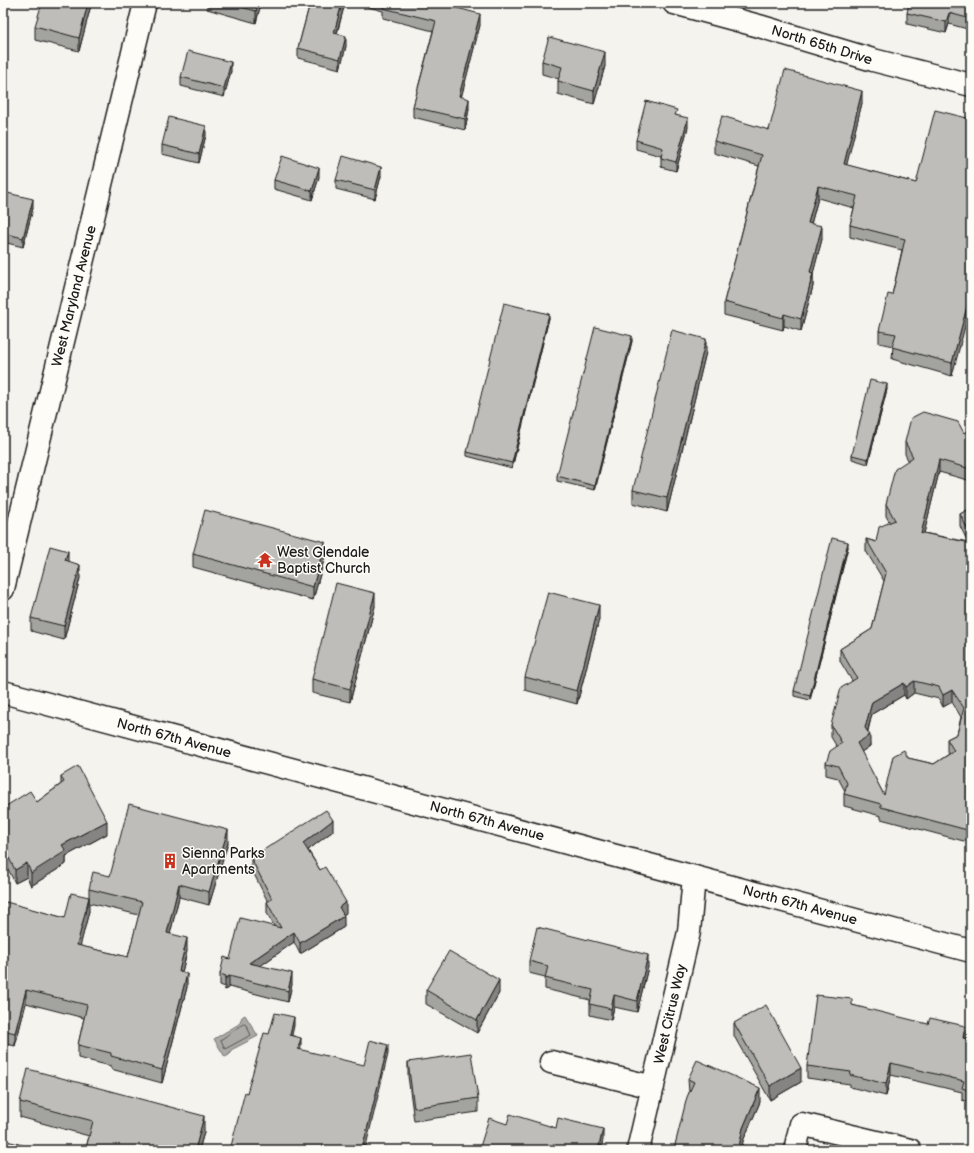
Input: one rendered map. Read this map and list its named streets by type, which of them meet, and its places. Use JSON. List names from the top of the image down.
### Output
{
  "streets": {
    "street": [
      "North 65th Drive",
      "West Maryland Avenue",
      "North 67th Avenue",
      "West Citrus Way"
    ]
  },
  "crossings": [
    ["North 67th Avenue", "West Citrus Way"]
  ],
  "places": {
    "temple": ["West Glendale Baptist Church"],
    "building": ["Sienna Parks Apartments"]
  }
}
